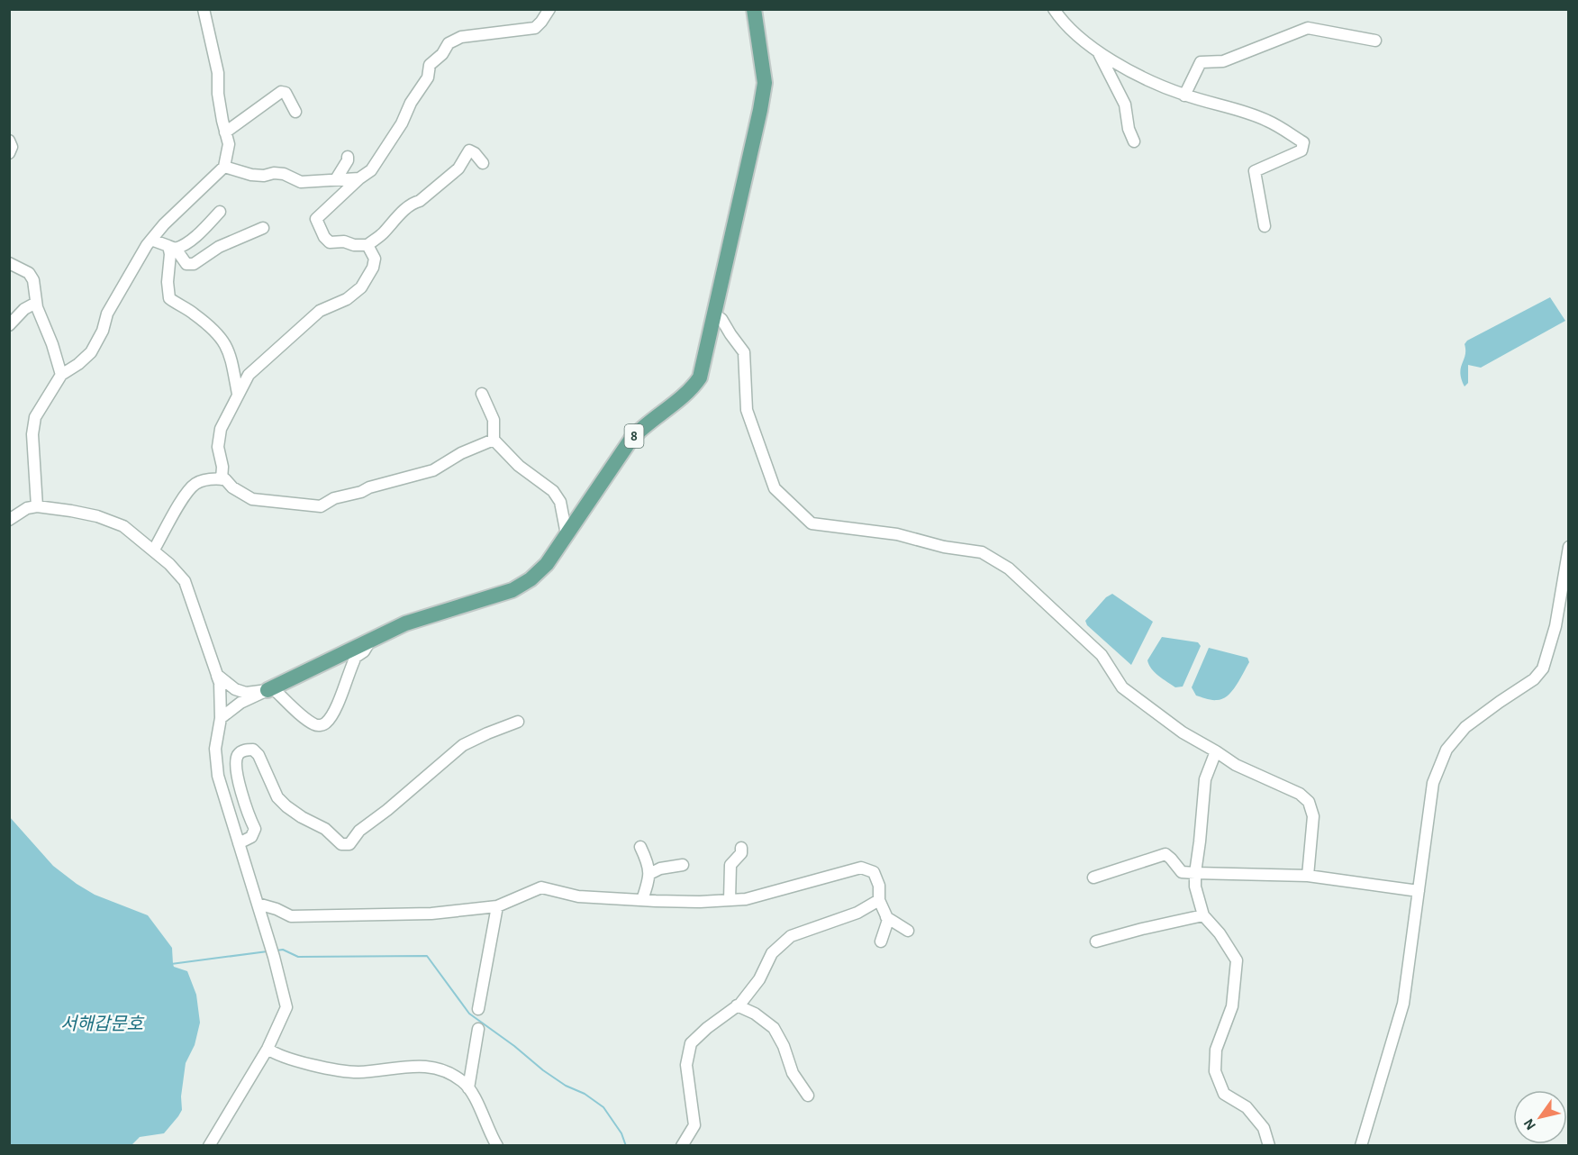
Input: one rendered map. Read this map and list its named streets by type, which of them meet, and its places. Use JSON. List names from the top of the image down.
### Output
{
  "streets": {
    "main road": ["8"]
  },
  "water": ["서해갑문호"],
  "north": "bottom left"
}
